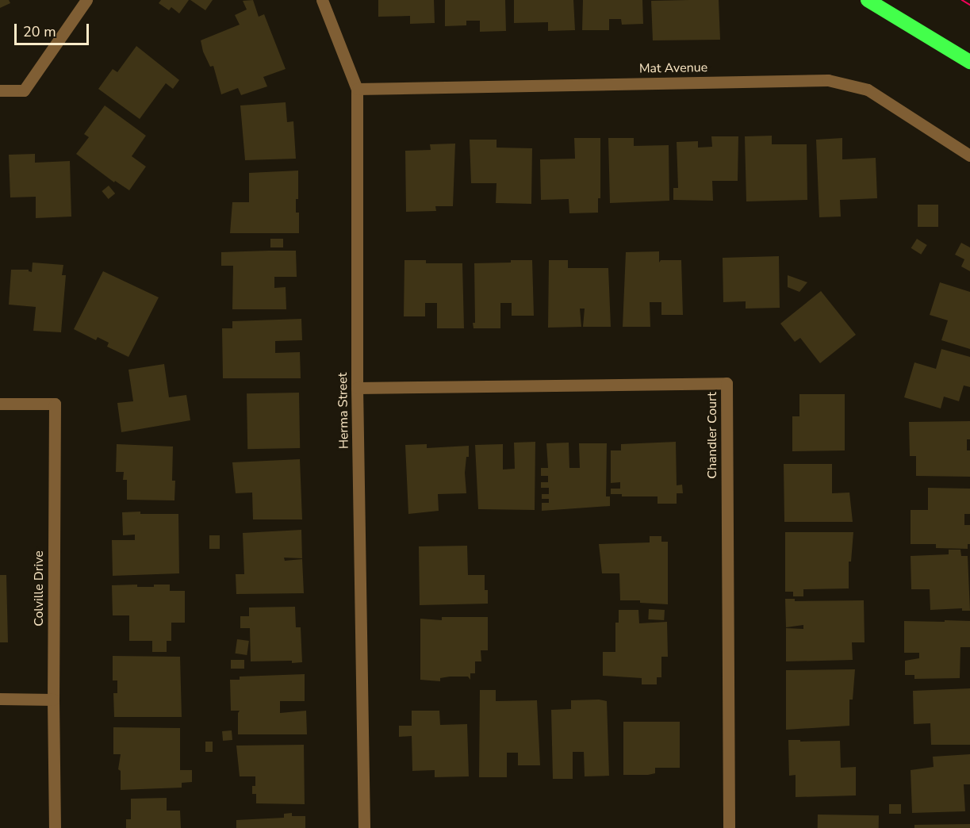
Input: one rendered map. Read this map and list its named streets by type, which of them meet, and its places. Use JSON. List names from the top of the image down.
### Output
{
  "streets": {
    "street": [
      "Mat Avenue",
      "Herma Street",
      "Chandler Court",
      "Colville Drive"
    ]
  },
  "crossings": [
    ["Mat Avenue", "Herma Street"],
    ["Herma Street", "Chandler Court"]
  ],
  "scale_bar": "20 m"
}
